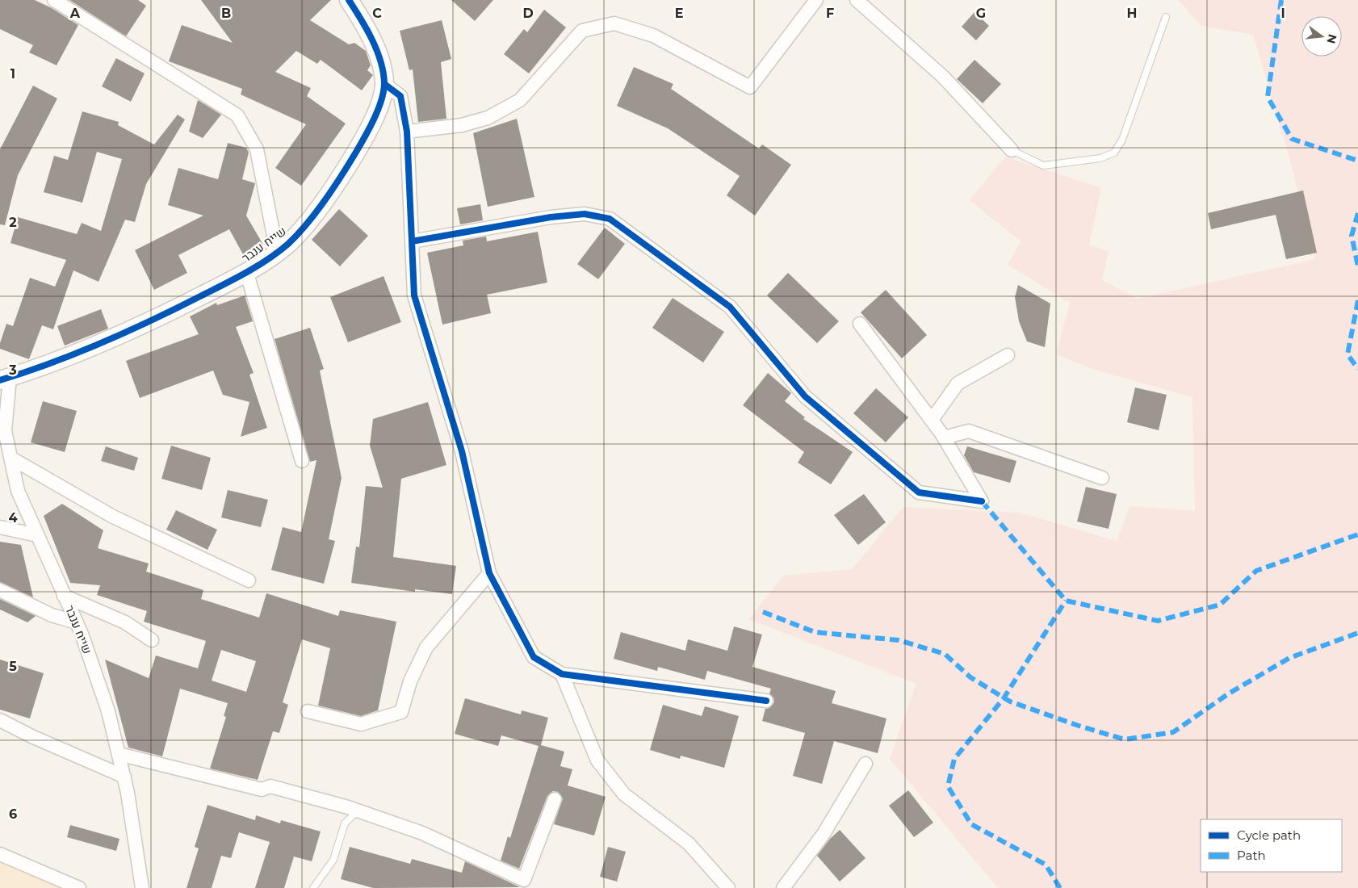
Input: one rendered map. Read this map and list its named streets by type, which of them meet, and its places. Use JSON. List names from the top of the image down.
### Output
{
  "streets": {
    "street": ["שייח ענבר"]
  },
  "legend": ["Cycle path", "Path"],
  "north": "right",
  "grid": {
    "columns": [
      "A",
      "B",
      "C",
      "D",
      "E",
      "F",
      "G",
      "H",
      "I"
    ],
    "rows": [
      "1",
      "2",
      "3",
      "4",
      "5",
      "6"
    ]
  }
}
